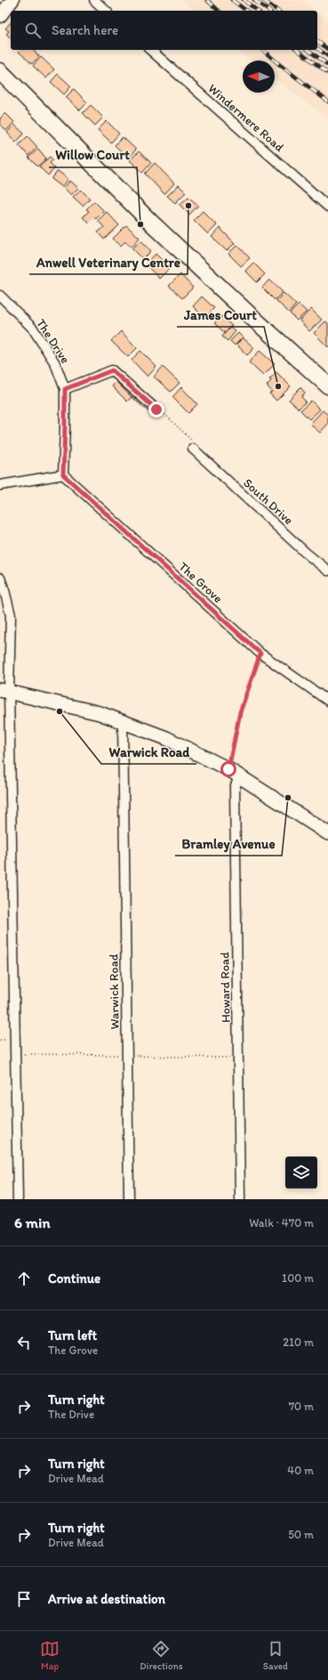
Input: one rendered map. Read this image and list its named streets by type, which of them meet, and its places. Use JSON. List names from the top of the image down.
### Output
{
  "streets": {
    "street": [
      "Windermere Road",
      "The Drive",
      "South Drive",
      "The Grove",
      "Howard Road",
      "Warwick Road"
    ]
  },
  "crossings": [
    ["The Drive", "The Grove"]
  ],
  "places": [
    "Anwell Veterinary Centre",
    "Willow Court",
    "James Court",
    "Warwick Road",
    "Bramley Avenue"
  ],
  "north": "left",
  "page": {
    "search": "Search here",
    "heading": ["6 min", "Walk · 470 m"],
    "list": [
      ["Continue", "100 m"],
      ["Turn left", "The Grove", "210 m"],
      ["Turn right", "The Drive", "70 m"],
      ["Turn right", "Drive Mead", "40 m"],
      ["Turn right", "Drive Mead", "50 m"],
      "Arrive at destination"
    ],
    "nav": ["Map", "Directions", "Saved"]
  }
}
